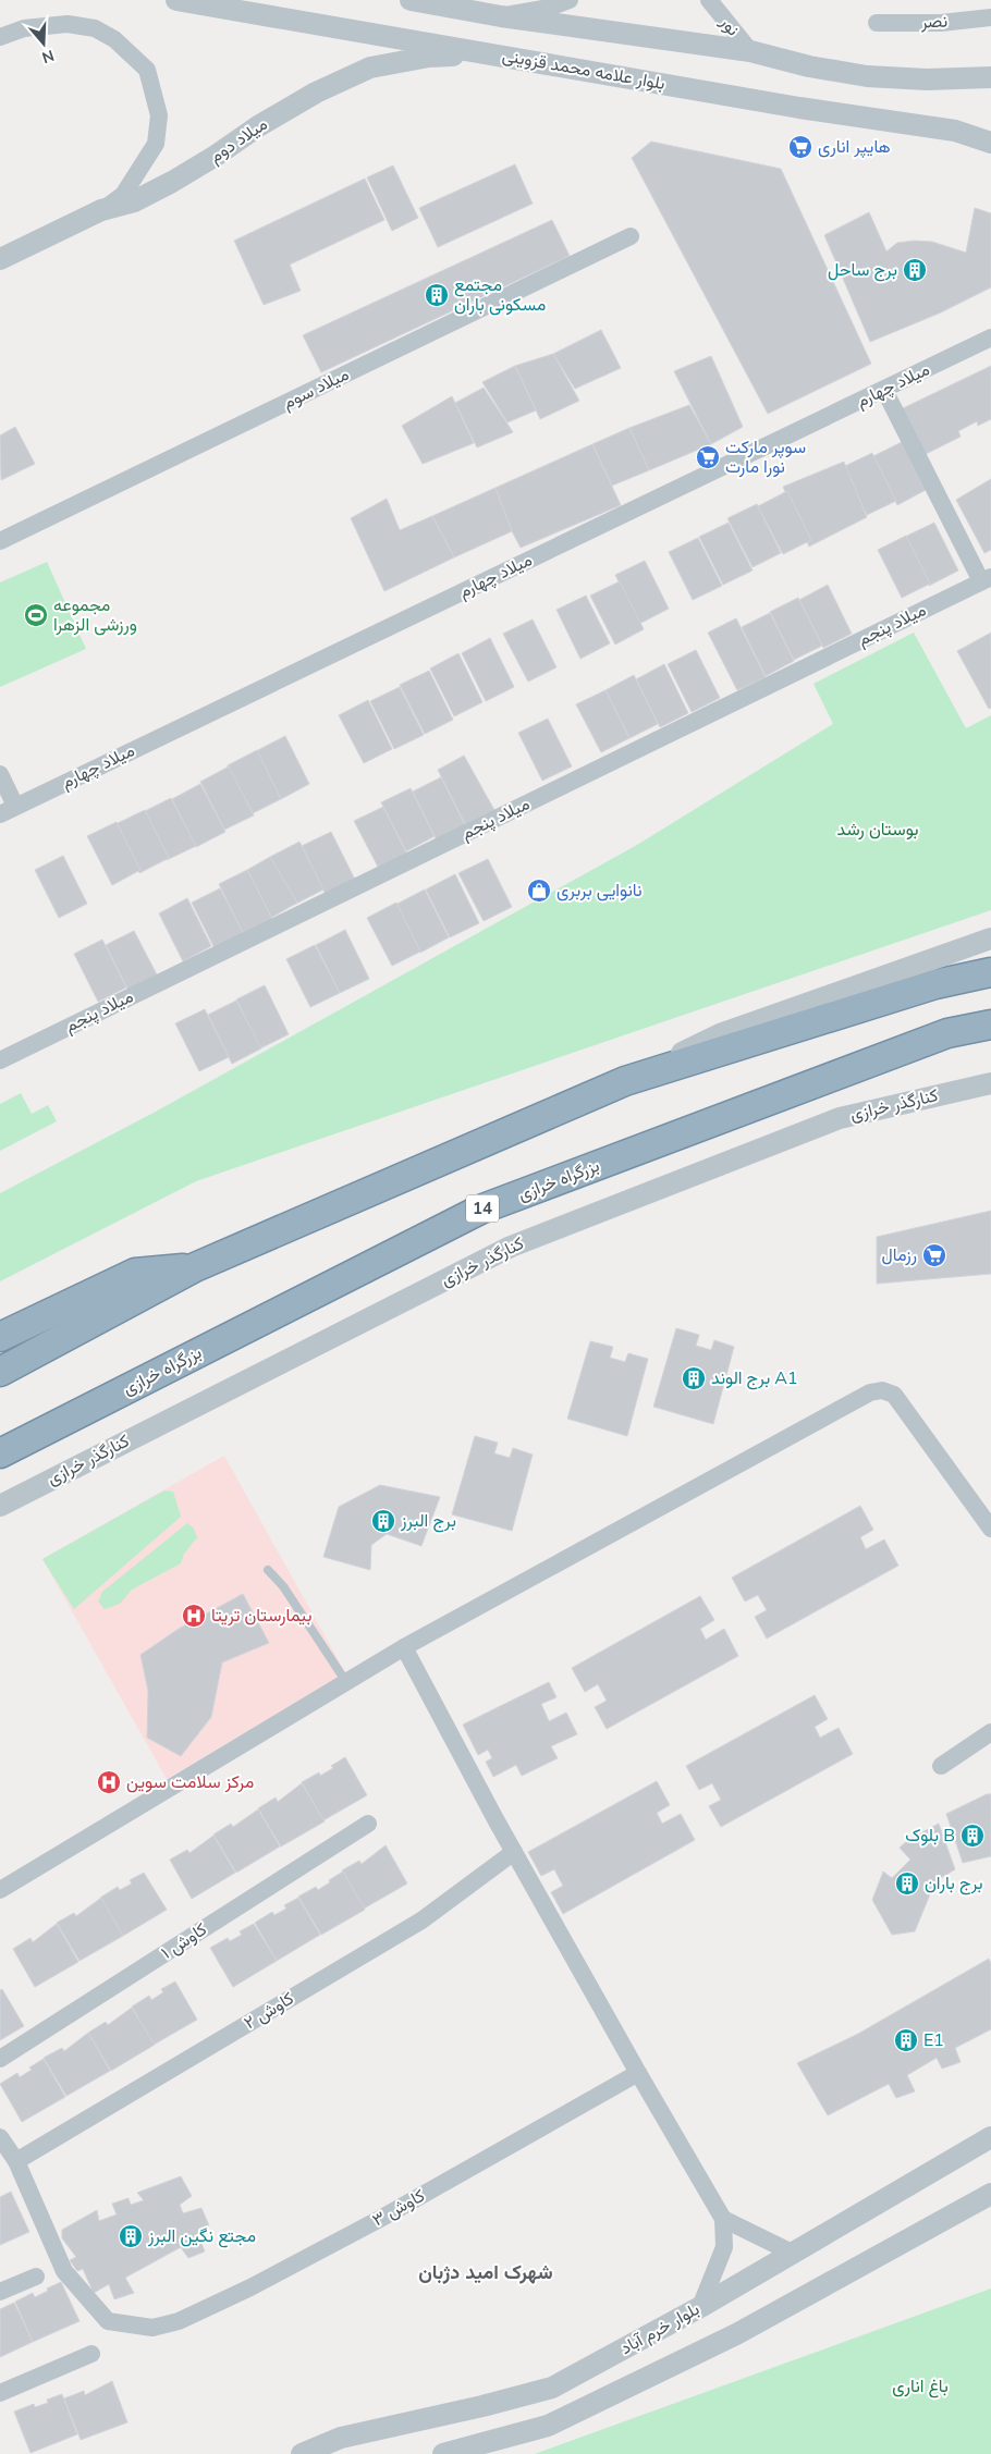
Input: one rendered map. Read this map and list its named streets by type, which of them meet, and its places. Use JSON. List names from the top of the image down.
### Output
{
  "streets": {
    "highway": ["بزرگراه خرازی", "14"],
    "street": [
      "نصر",
      "نور",
      "بلوار علامه محمد قزوینی",
      "میلاد دوم",
      "میلاد چهارم",
      "میلاد سوم",
      "میلاد پنجم",
      "کنارگذر خرازی",
      "کاوش ۱",
      "کاوش ۲",
      "کاوش ۳",
      "بلوار خرم آباد"
    ]
  },
  "crossings": [
    ["بلوار علامه محمد قزوینی", "میلاد دوم"],
    ["کاوش ۲", "کاوش ۳"]
  ],
  "districts": ["شهرک امید دژبان"],
  "parks": ["بوستان رشد", "باغ اناری"],
  "places": {
    "supermarket": ["هايپر اناری", "سوپر مارکت نورا مارت", "رزمال"],
    "building": [
      "برج ساحل",
      "مجتمع مسکونی باران",
      "برج الوند A1",
      "برج البرز",
      "بلوک B",
      "برج باران",
      "E1",
      "مجتع نگین البرز"
    ],
    "sports": ["مجموعه ورزشی الزهرا"],
    "shop": ["نانوایی بربری"],
    "hospital": ["بیمارستان تریتا", "مرکز سلامت سوین"]
  },
  "north": "bottom"
}
